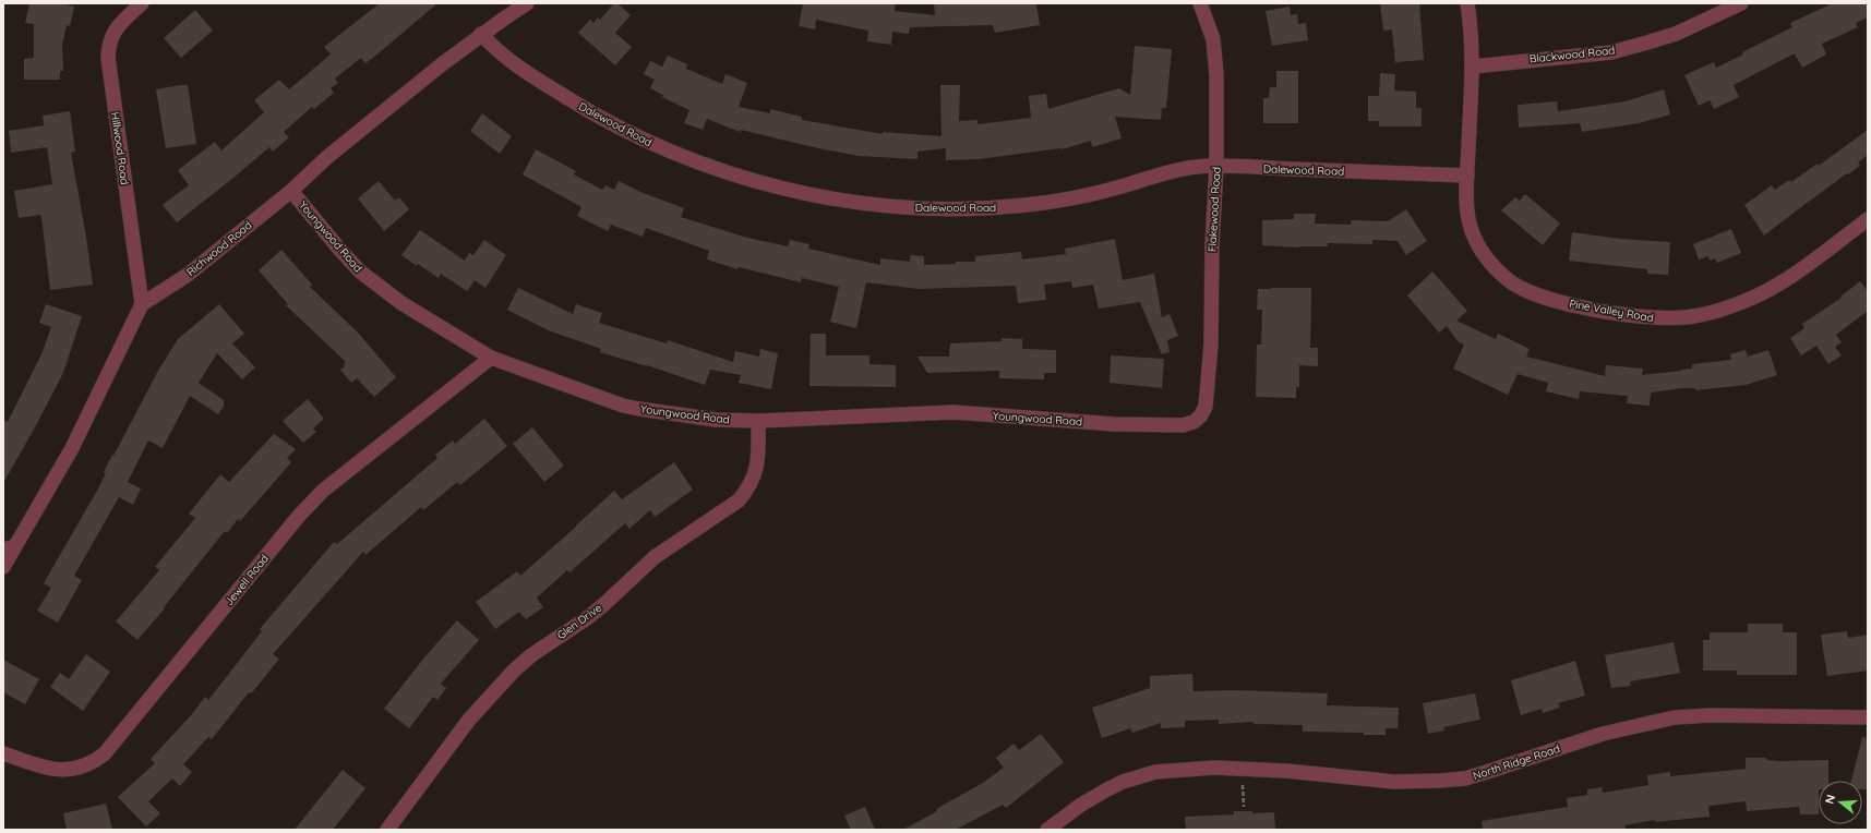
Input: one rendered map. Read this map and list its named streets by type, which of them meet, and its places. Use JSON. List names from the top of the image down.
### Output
{
  "streets": {
    "street": [
      "Blackwood Road",
      "Dalewood Road",
      "Hillwood Road",
      "Flakewood Road",
      "Youngwood Road",
      "Richwood Road",
      "Pine Valley Road",
      "Jewell Road",
      "Glen Drive",
      "North Ridge Road"
    ]
  },
  "crossings": [
    ["Blackwood Road", "Pine Valley Road"],
    ["Dalewood Road", "Flakewood Road"],
    ["Dalewood Road", "Richwood Road"],
    ["Dalewood Road", "Pine Valley Road"],
    ["Hillwood Road", "Richwood Road"],
    ["Flakewood Road", "Youngwood Road"],
    ["Youngwood Road", "Richwood Road"],
    ["Youngwood Road", "Jewell Road"],
    ["Youngwood Road", "Glen Drive"]
  ],
  "north": "left"
}
